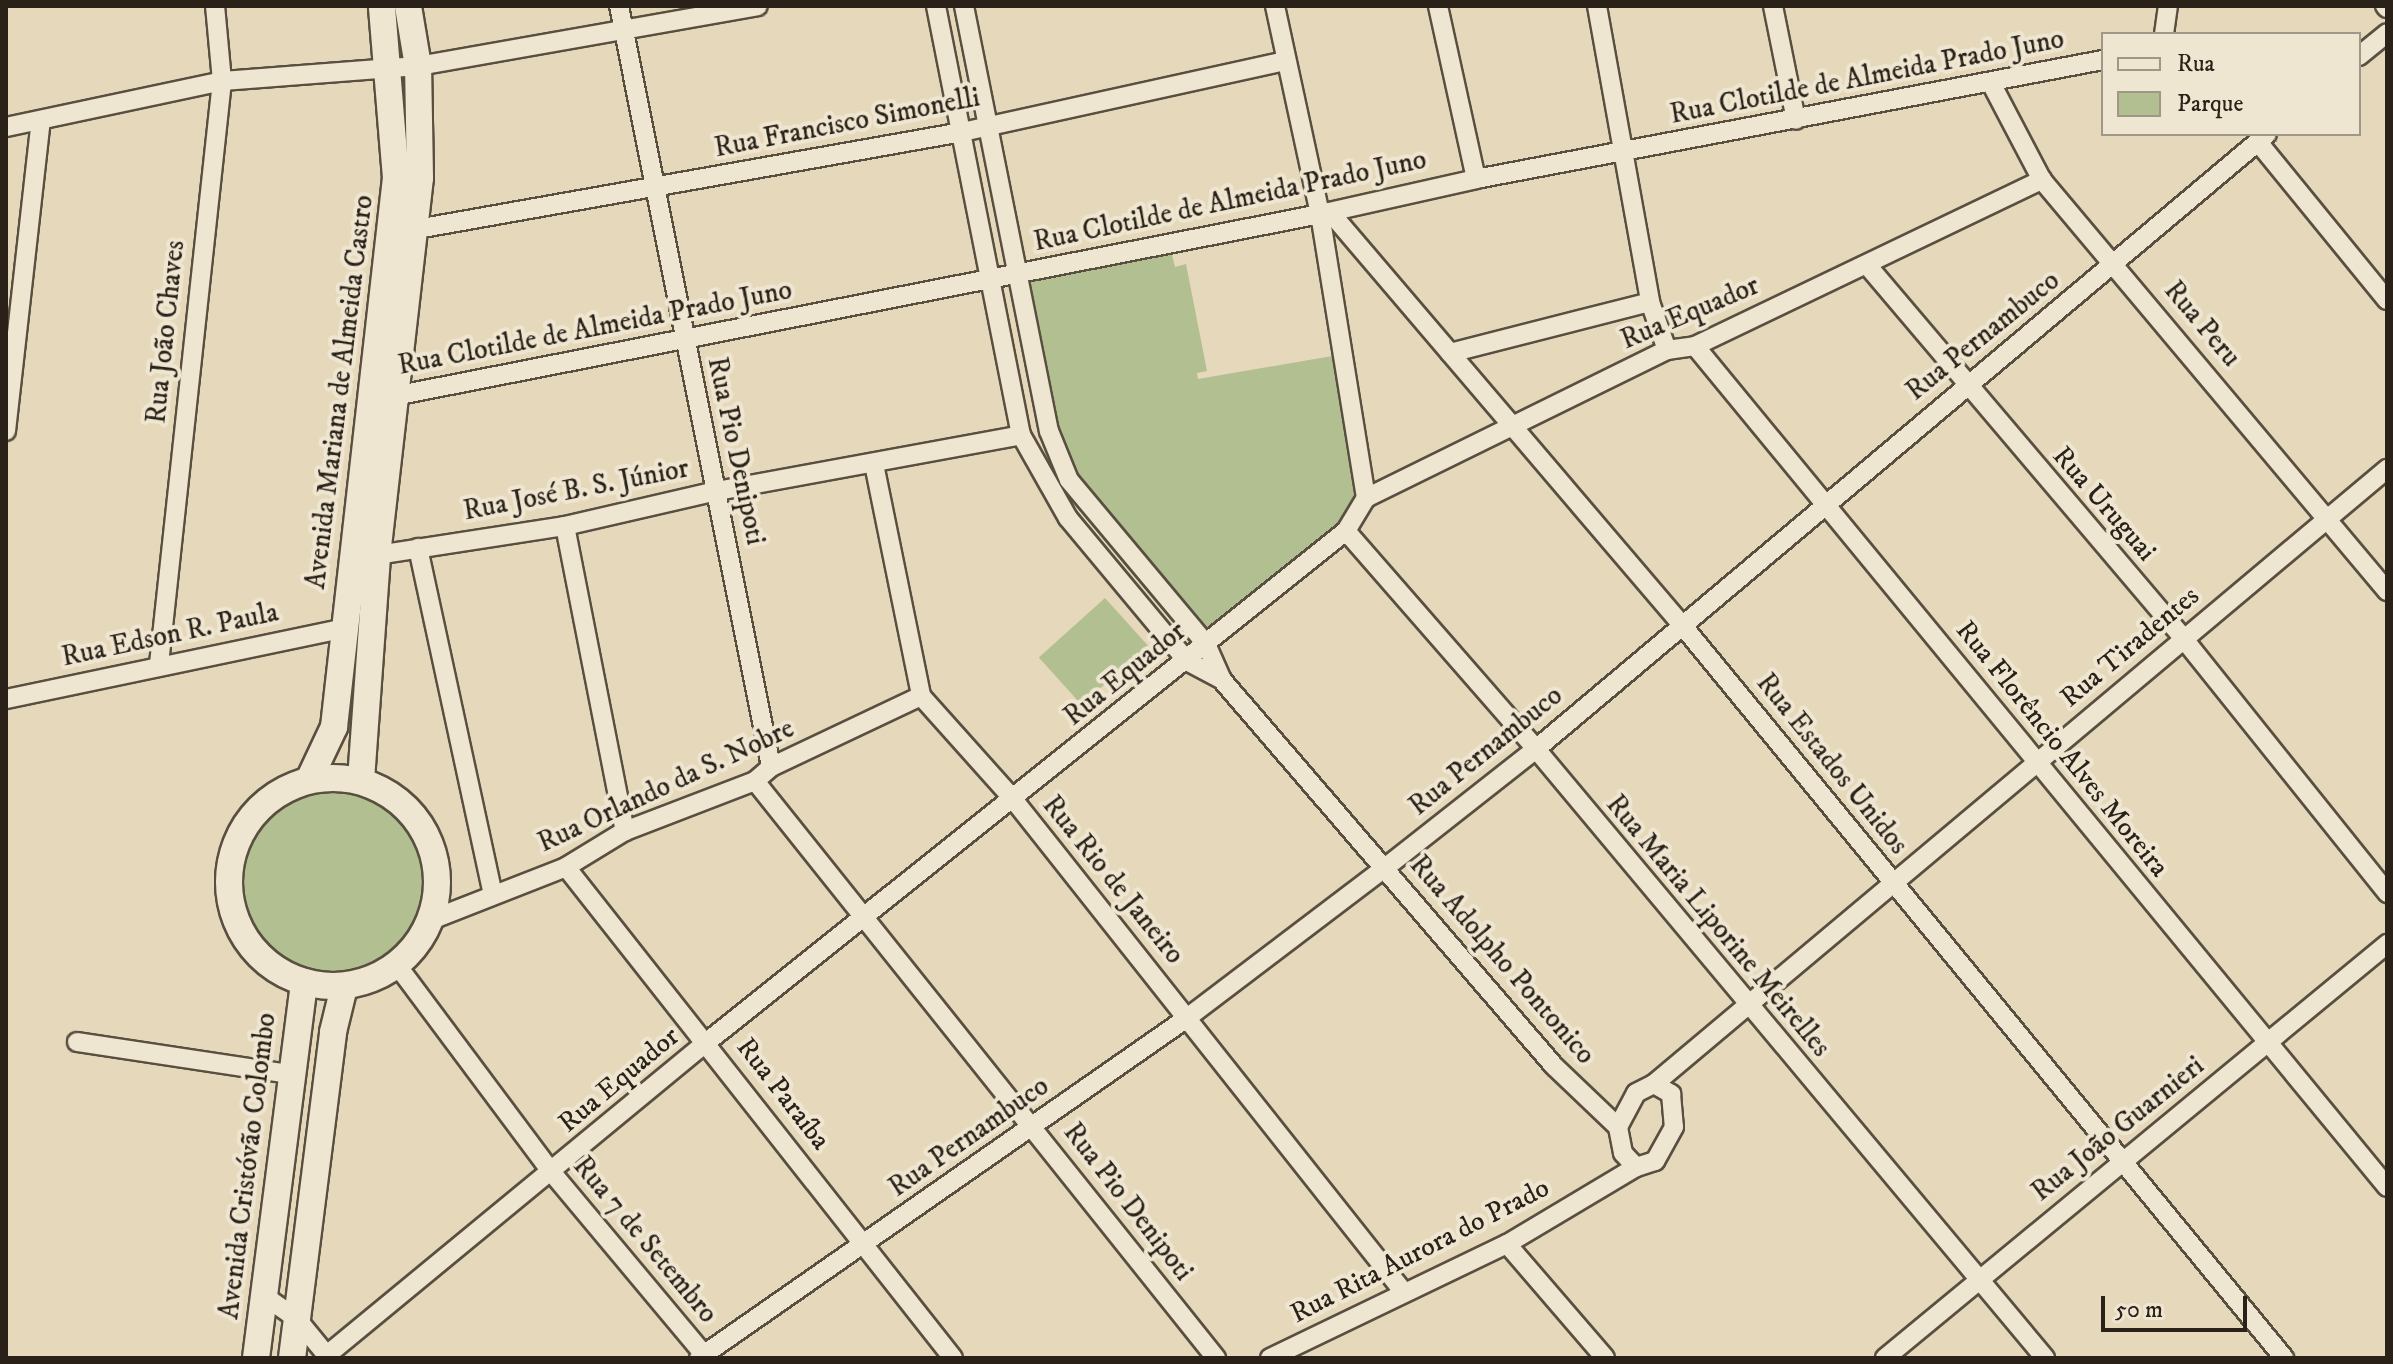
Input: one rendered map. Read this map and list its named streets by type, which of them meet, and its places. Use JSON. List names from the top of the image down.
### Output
{
  "streets": {
    "main road": ["Avenida Mariana de Almeida Castro", "Avenida Cristóvão Colombo"],
    "street": [
      "Rua Clotilde de Almeida Prado Juno",
      "Rua Francisco Simonelli",
      "Rua Equador",
      "Rua Peru",
      "Rua João Chaves",
      "Rua Pernambuco",
      "Rua Pio Denipoti",
      "Rua José B. S. Júnior",
      "Rua Uruguai",
      "Rua Edson R. Paula",
      "Rua Tiradentes",
      "Rua Florêncio Alves Moreira",
      "Rua Estados Unidos",
      "Rua Orlando da S. Nobre",
      "Rua Rio de Janeiro",
      "Rua Maria Liporine Meirelles",
      "Rua Adolpho Pontonico",
      "Rua Paraíba",
      "Rua João Guarnieri",
      "Rua 7 de Setembro",
      "Rua Rita Aurora do Prado"
    ]
  },
  "crossings": [
    ["Rua Clotilde de Almeida Prado Juno", "Rua Peru"],
    ["Rua Clotilde de Almeida Prado Juno", "Avenida Mariana de Almeida Castro"],
    ["Rua Clotilde de Almeida Prado Juno", "Rua Pio Denipoti"],
    ["Rua Clotilde de Almeida Prado Juno", "Rua Estados Unidos"],
    ["Rua Clotilde de Almeida Prado Juno", "Rua Adolpho Pontonico"],
    ["Rua Francisco Simonelli", "Avenida Mariana de Almeida Castro"],
    ["Rua Francisco Simonelli", "Rua Pio Denipoti"],
    ["Rua Francisco Simonelli", "Rua Adolpho Pontonico"],
    ["Rua Equador", "Rua Peru"],
    ["Rua Equador", "Rua Pio Denipoti"],
    ["Rua Equador", "Rua Uruguai"],
    ["Rua Equador", "Rua Florêncio Alves Moreira"],
    ["Rua Equador", "Rua Estados Unidos"],
    ["Rua Equador", "Rua Rio de Janeiro"],
    ["Rua Equador", "Rua Maria Liporine Meirelles"],
    ["Rua Equador", "Rua Adolpho Pontonico"],
    ["Rua Equador", "Rua Paraíba"],
    ["Rua Equador", "Rua 7 de Setembro"],
    ["Rua Peru", "Rua Pernambuco"],
    ["Rua Peru", "Rua Tiradentes"],
    ["Rua João Chaves", "Rua Edson R. Paula"],
    ["Rua Pernambuco", "Rua Pio Denipoti"],
    ["Rua Pernambuco", "Rua Uruguai"],
    ["Rua Pernambuco", "Rua Florêncio Alves Moreira"],
    ["Rua Pernambuco", "Rua Estados Unidos"],
    ["Rua Pernambuco", "Rua Rio de Janeiro"],
    ["Rua Pernambuco", "Rua Maria Liporine Meirelles"],
    ["Rua Pernambuco", "Rua Adolpho Pontonico"],
    ["Rua Pernambuco", "Rua Paraíba"],
    ["Rua Pernambuco", "Rua 7 de Setembro"],
    ["Avenida Mariana de Almeida Castro", "Rua José B. S. Júnior"],
    ["Avenida Mariana de Almeida Castro", "Rua Edson R. Paula"],
    ["Avenida Mariana de Almeida Castro", "Rua Orlando da S. Nobre"],
    ["Avenida Mariana de Almeida Castro", "Avenida Cristóvão Colombo"],
    ["Avenida Mariana de Almeida Castro", "Rua 7 de Setembro"],
    ["Rua Pio Denipoti", "Rua José B. S. Júnior"],
    ["Rua Pio Denipoti", "Rua Orlando da S. Nobre"],
    ["Rua José B. S. Júnior", "Rua Adolpho Pontonico"],
    ["Rua Uruguai", "Rua Tiradentes"],
    ["Rua Tiradentes", "Rua Florêncio Alves Moreira"],
    ["Rua Tiradentes", "Rua Estados Unidos"],
    ["Rua Tiradentes", "Rua Maria Liporine Meirelles"],
    ["Rua Tiradentes", "Rua Adolpho Pontonico"],
    ["Rua Tiradentes", "Rua Rita Aurora do Prado"],
    ["Rua Florêncio Alves Moreira", "Rua João Guarnieri"],
    ["Rua Estados Unidos", "Rua João Guarnieri"],
    ["Rua Orlando da S. Nobre", "Rua Rio de Janeiro"],
    ["Rua Orlando da S. Nobre", "Rua Paraíba"],
    ["Rua Orlando da S. Nobre", "Avenida Cristóvão Colombo"],
    ["Rua Orlando da S. Nobre", "Rua 7 de Setembro"],
    ["Rua Rio de Janeiro", "Rua Rita Aurora do Prado"],
    ["Rua Maria Liporine Meirelles", "Rua João Guarnieri"],
    ["Rua Adolpho Pontonico", "Rua Rita Aurora do Prado"],
    ["Avenida Cristóvão Colombo", "Rua 7 de Setembro"]
  ],
  "legend": ["Rua", "Parque"],
  "scale_bar": "50 m"
}
